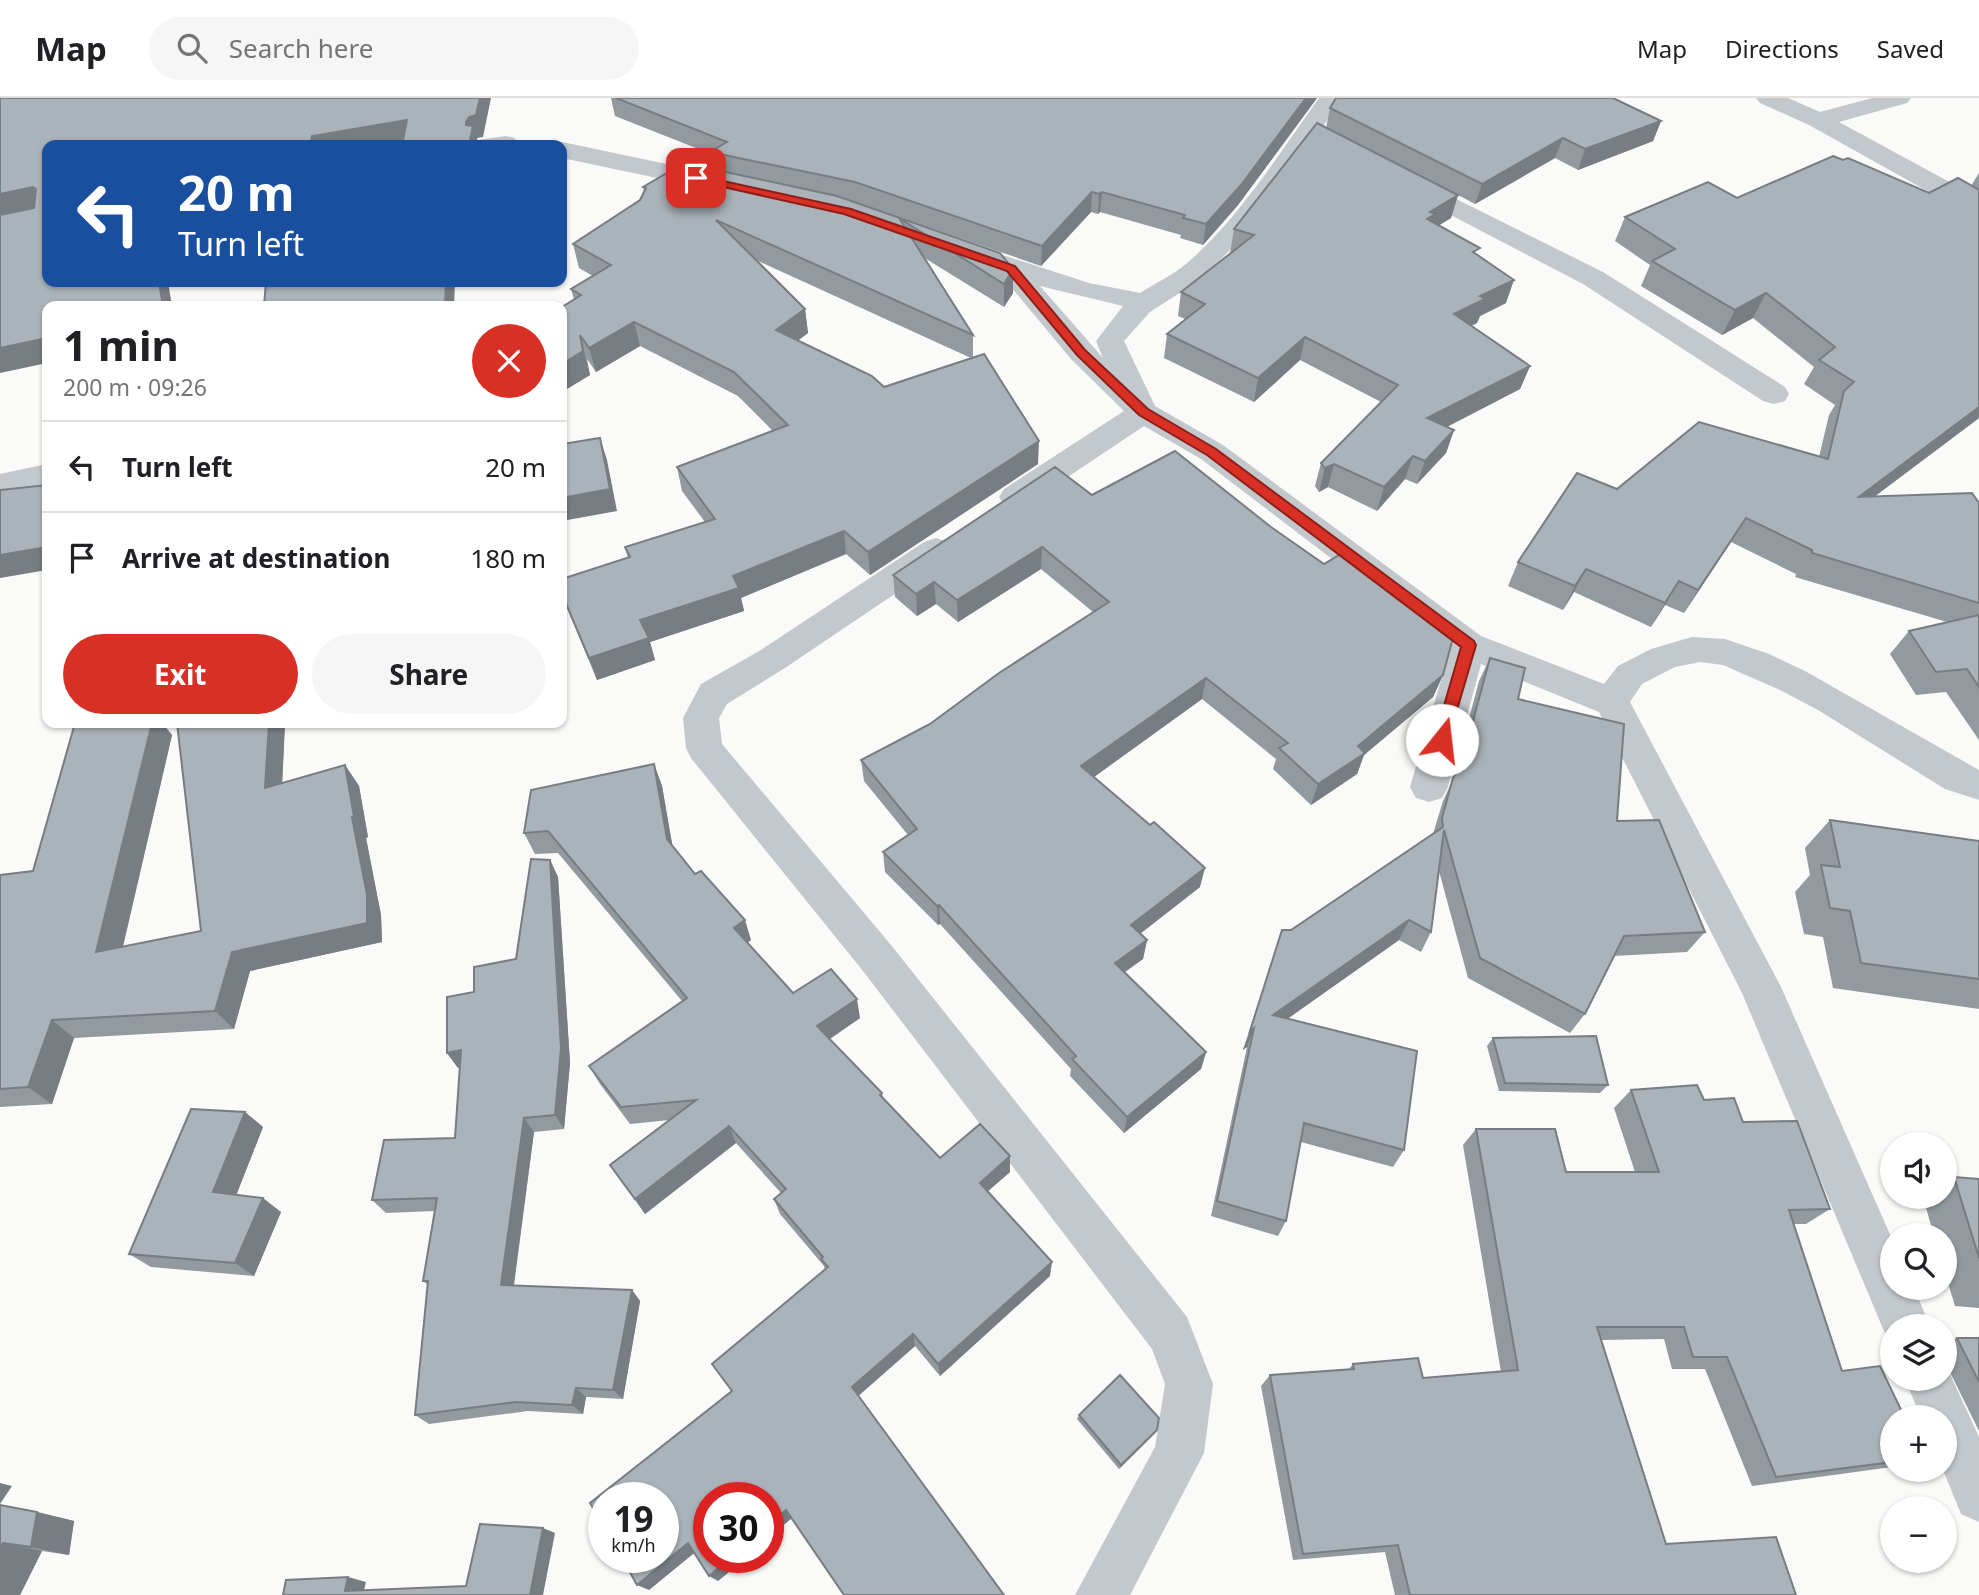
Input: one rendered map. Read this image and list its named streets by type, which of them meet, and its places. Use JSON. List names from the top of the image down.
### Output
{
  "page": {
    "header": "Map",
    "search": "Search here",
    "nav": ["Map", "Directions", "Saved"],
    "turn": ["20 m", "Turn left"],
    "heading": ["1 min", "200 m · 09:26"],
    "list": [
      {
        "name": "Turn left",
        "value": "20 m"
      },
      {
        "name": "Arrive at destination",
        "value": "180 m"
      }
    ],
    "buttons": ["Exit", "Share"],
    "map_buttons": ["+", "−"],
    "speed": "19 km/h",
    "limit": "30"
  }
}
